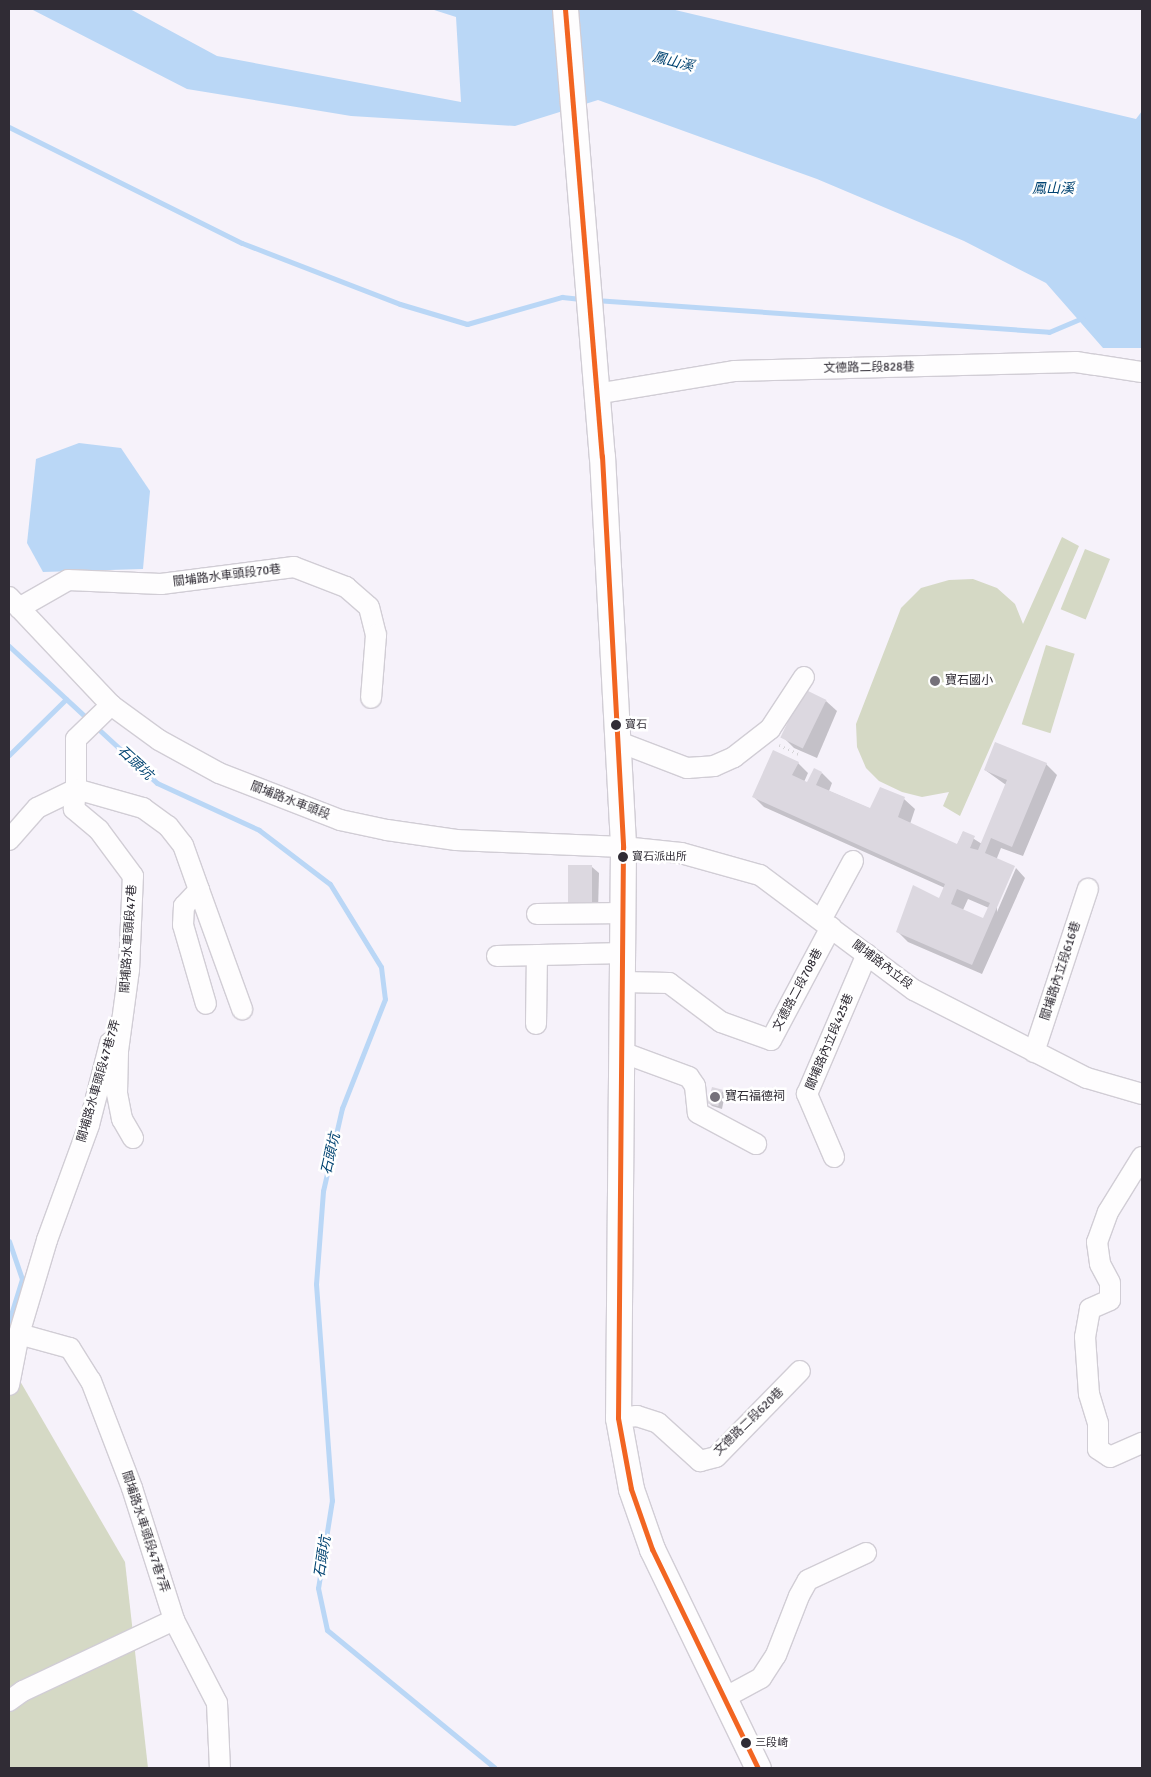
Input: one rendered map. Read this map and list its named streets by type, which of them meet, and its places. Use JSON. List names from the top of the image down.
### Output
{
  "streets": {
    "street": [
      "文德路二段828巷",
      "關埔路水車頭段70巷",
      "關埔路水車頭段",
      "關埔路水車頭段47巷",
      "關埔路內立段",
      "關埔路內立段616巷",
      "文德路二段708巷",
      "關埔路內立段425巷",
      "關埔路水車頭段47巷7弄",
      "文德路二段620巷"
    ]
  },
  "crossings": [
    ["關埔路水車頭段70巷", "關埔路水車頭段"],
    ["關埔路水車頭段", "關埔路水車頭段47巷"],
    ["關埔路水車頭段", "關埔路內立段"],
    ["關埔路水車頭段47巷", "關埔路水車頭段47巷7弄"],
    ["關埔路內立段", "關埔路內立段616巷"],
    ["關埔路內立段", "文德路二段708巷"],
    ["關埔路內立段", "關埔路內立段425巷"]
  ],
  "water": ["鳳山溪", "石頭坑"],
  "places": [
    "寶石國小",
    "寶石",
    "寶石派出所",
    "寶石福德祠",
    "三段崎"
  ]
}
